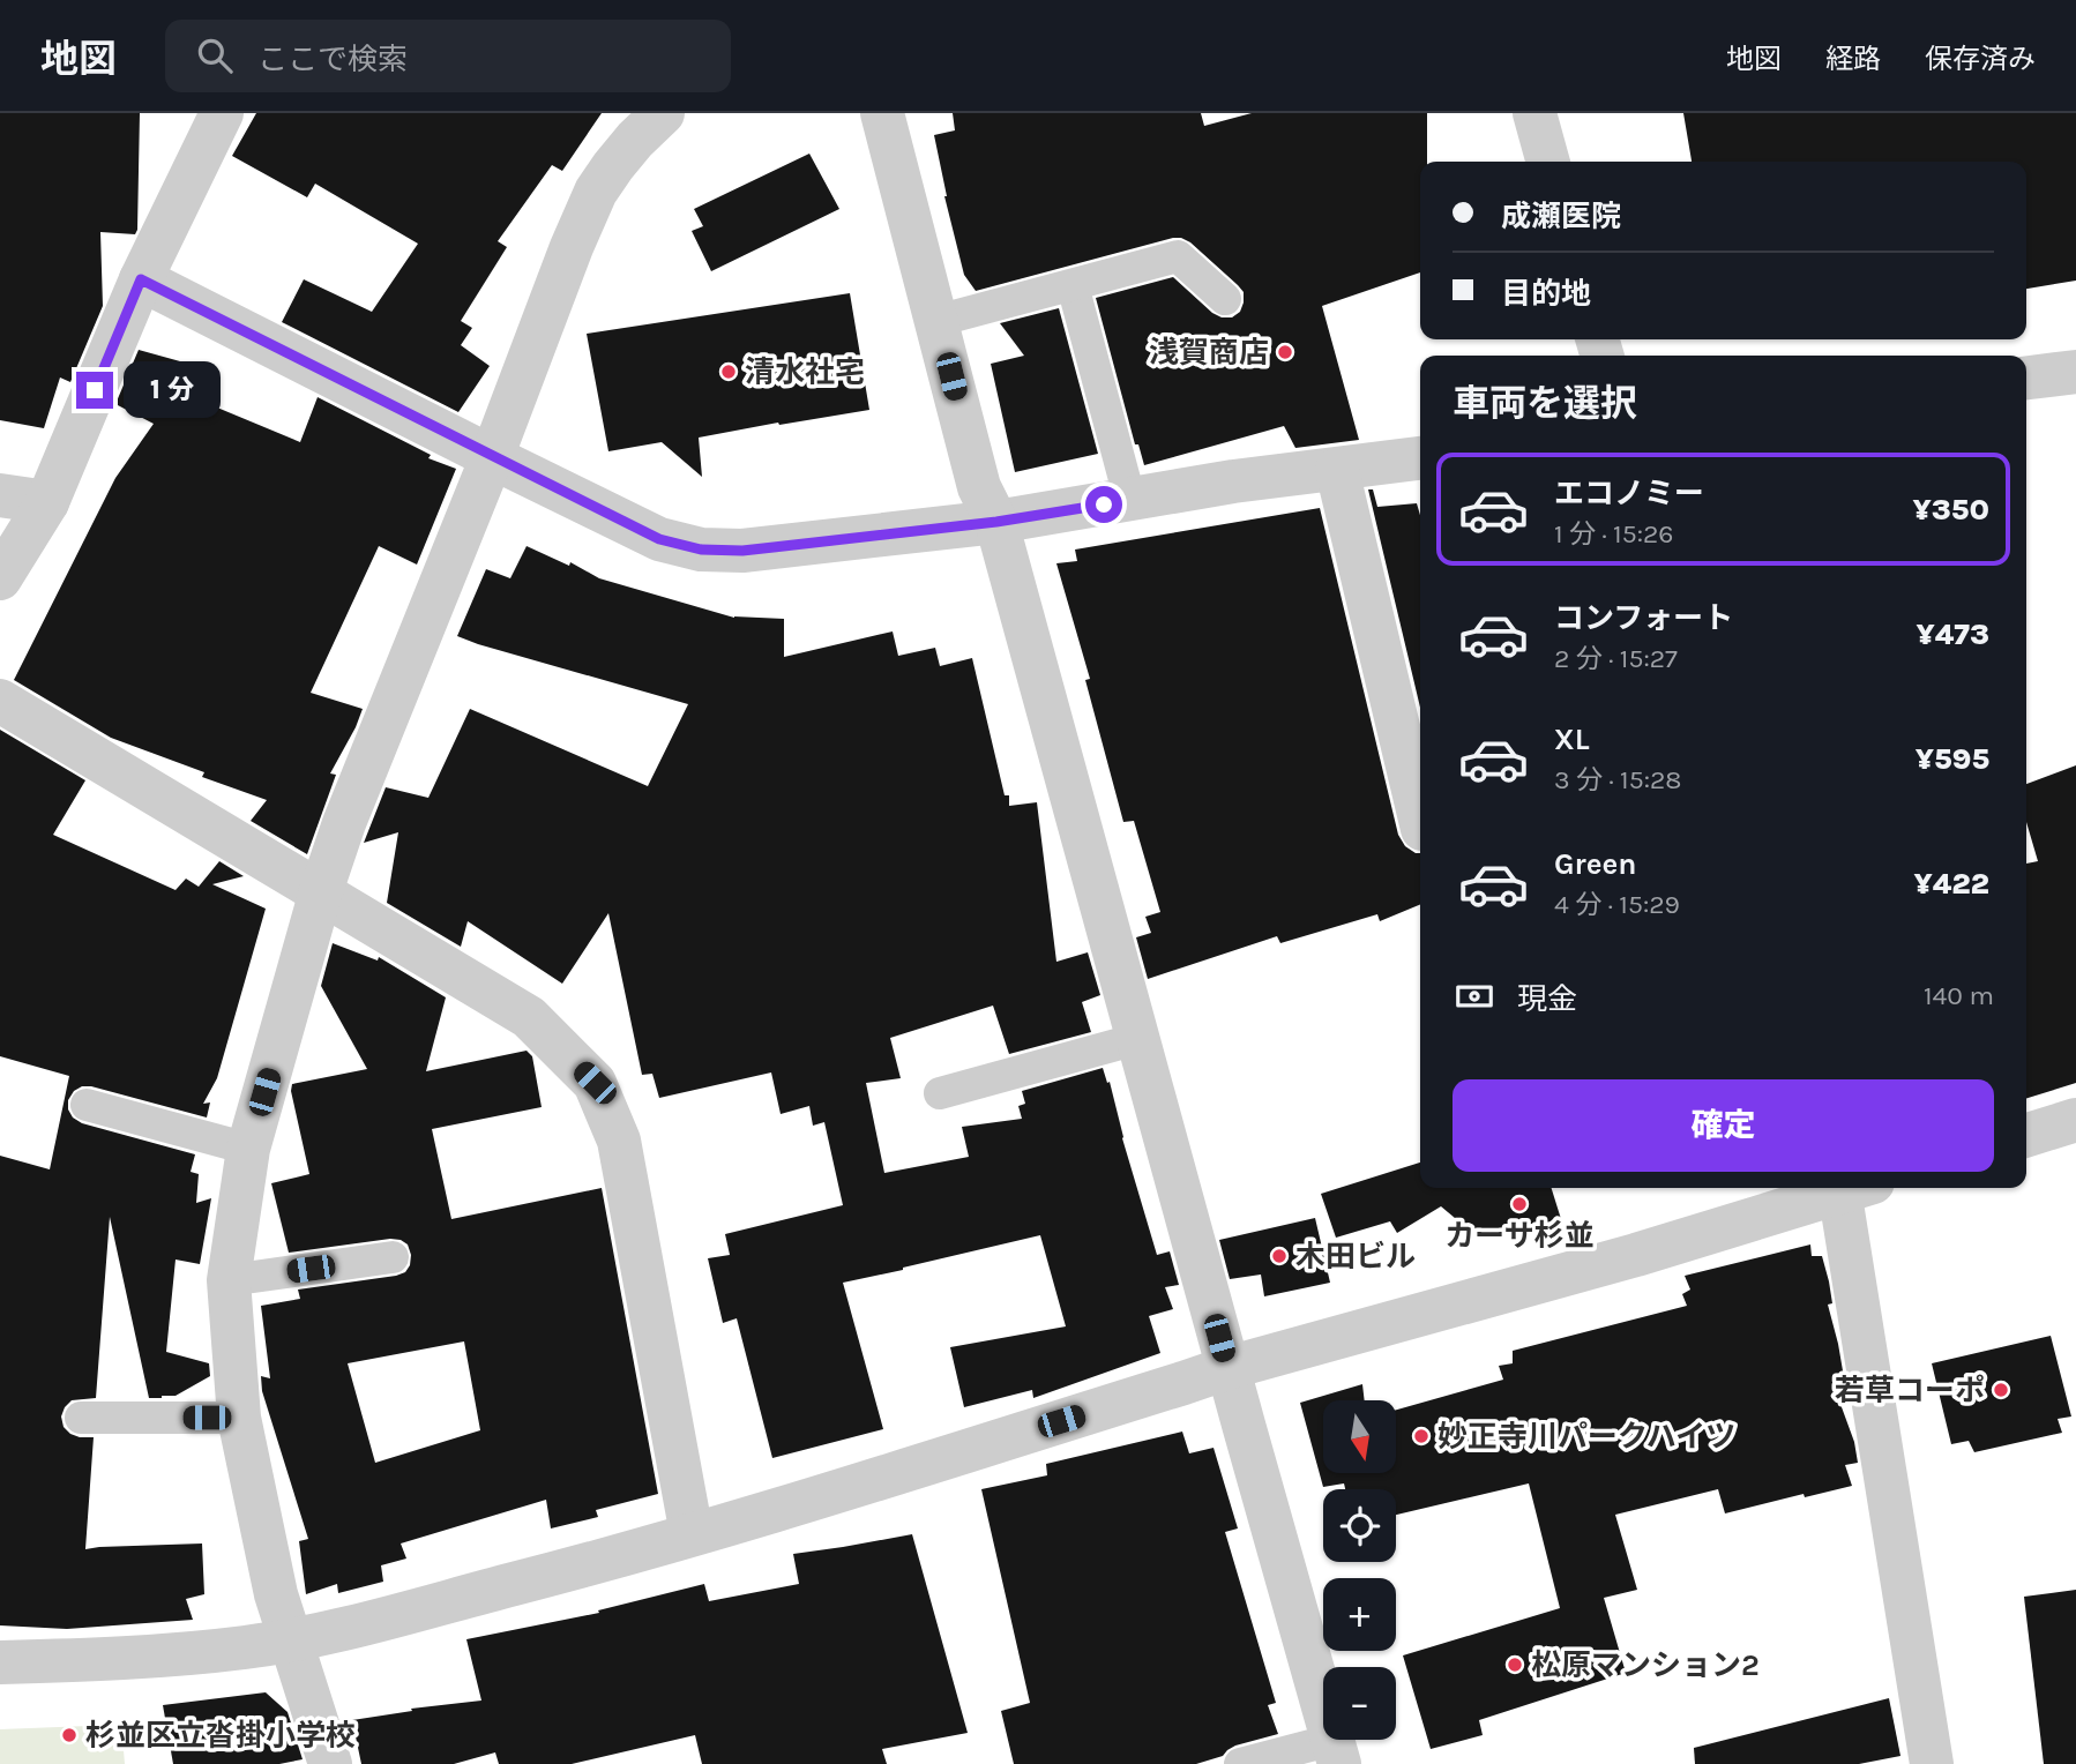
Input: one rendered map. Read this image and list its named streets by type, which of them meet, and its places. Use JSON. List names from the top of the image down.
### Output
{
  "places": [
    "浅賀商店",
    "清水社宅",
    "カーサ杉並",
    "木田ビル",
    "若草コーポ",
    "妙正寺川パークハイツ",
    "松原マンション2",
    "杉並区立沓掛小学校"
  ],
  "north": "bottom",
  "page": {
    "header": "地図",
    "search": "ここで検索",
    "nav": ["地図", "経路", "保存済み"],
    "banner": ["成瀬医院", "目的地"],
    "heading": "車両を選択",
    "bubble": "1 分",
    "list": [
      {
        "name": "エコノミー",
        "note": "1 分 · 15:26",
        "value": "¥350"
      },
      {
        "name": "コンフォート",
        "note": "2 分 · 15:27",
        "value": "¥473"
      },
      {
        "name": "XL",
        "note": "3 分 · 15:28",
        "value": "¥595"
      },
      {
        "name": "Green",
        "note": "4 分 · 15:29",
        "value": "¥422"
      }
    ],
    "pay": ["現金", "140 m"],
    "buttons": "確定",
    "map_buttons": ["+", "−"]
  }
}
